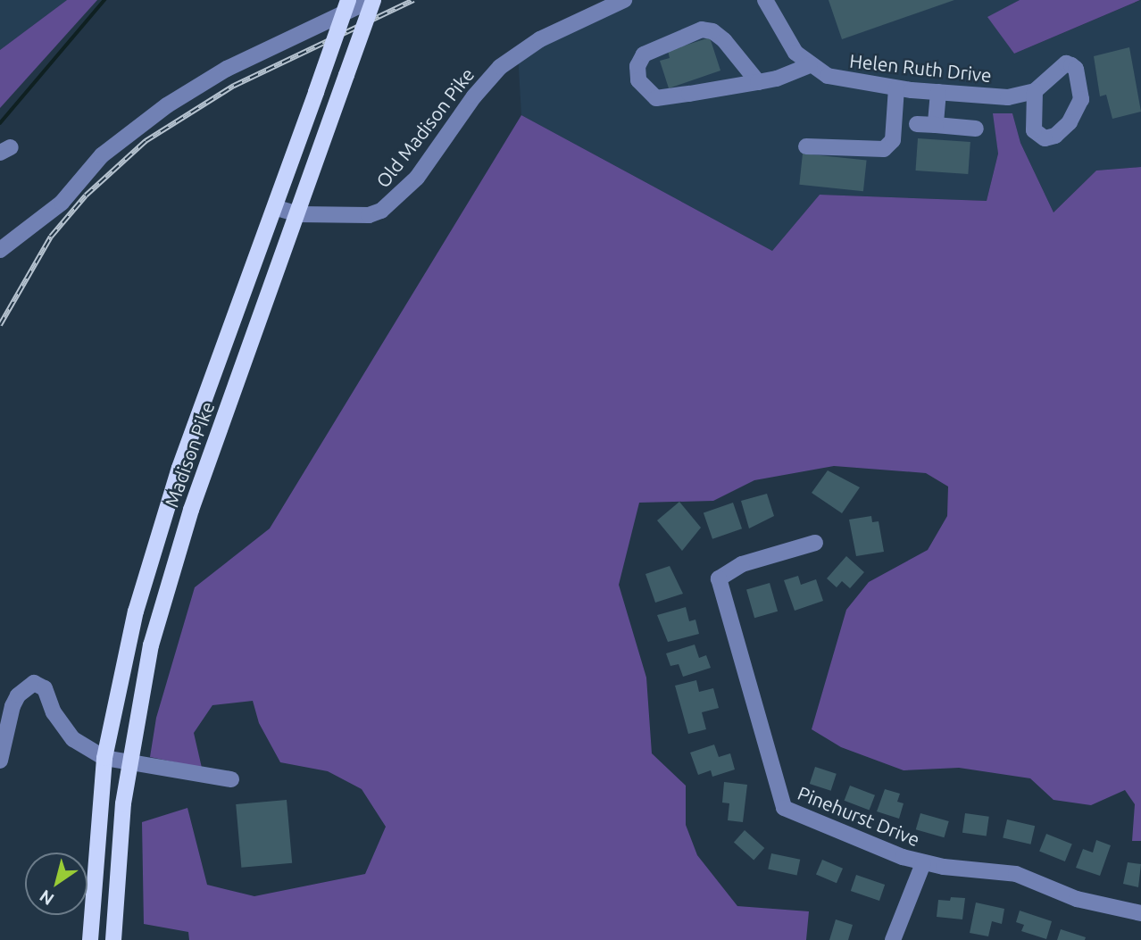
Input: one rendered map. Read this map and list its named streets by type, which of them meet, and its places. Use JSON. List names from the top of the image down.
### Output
{
  "streets": {
    "main road": ["Madison Pike"],
    "street": ["Helen Ruth Drive", "Old Madison Pike", "Pinehurst Drive"]
  },
  "crossings": [
    ["Old Madison Pike", "Madison Pike"]
  ],
  "north": "bottom left"
}
